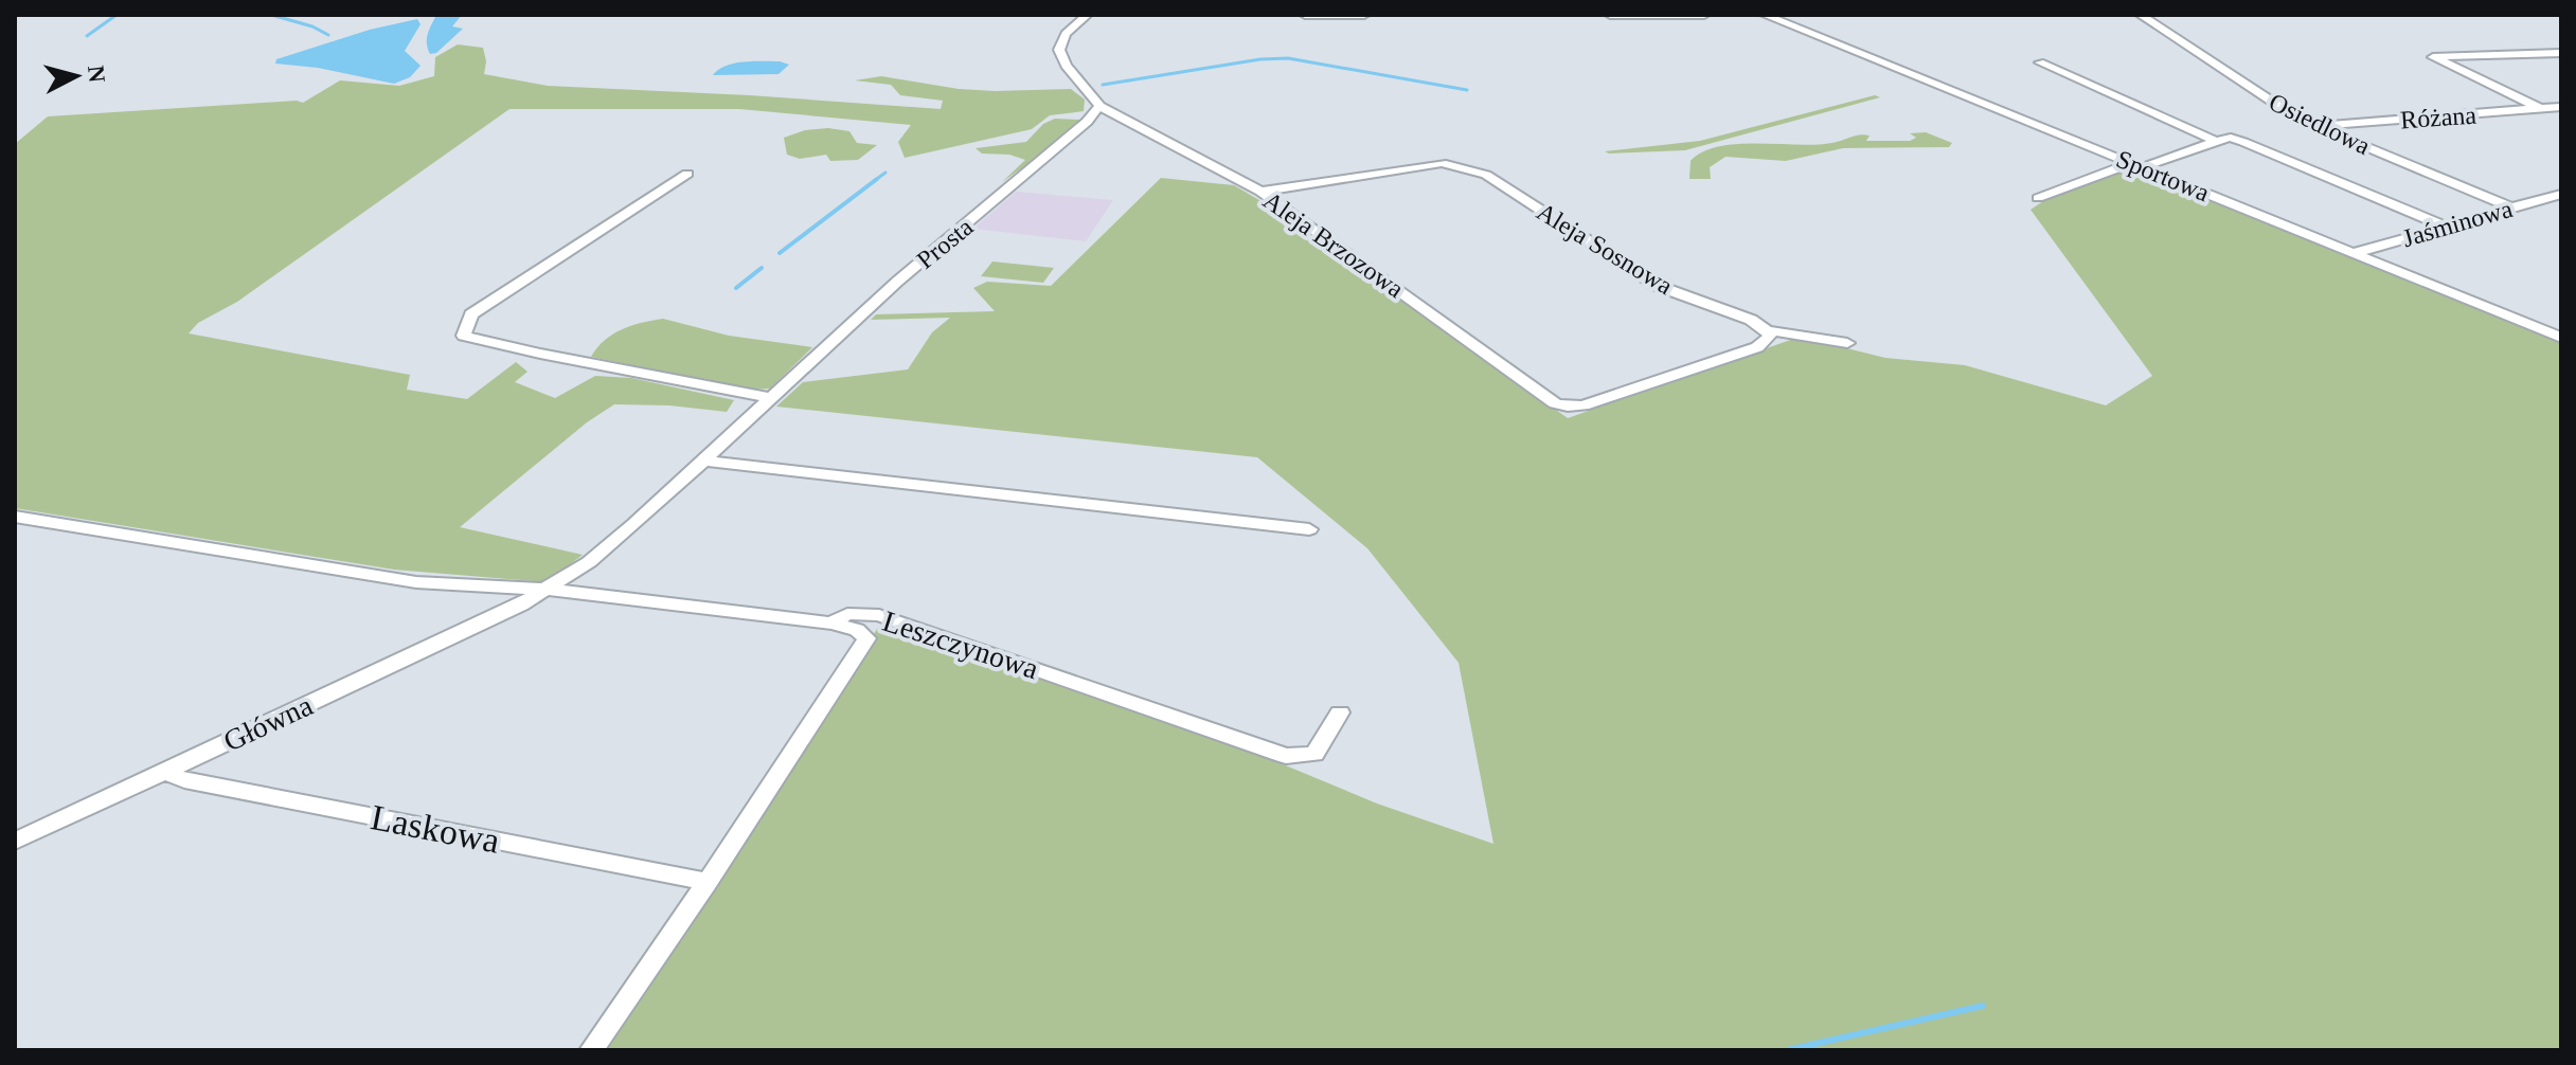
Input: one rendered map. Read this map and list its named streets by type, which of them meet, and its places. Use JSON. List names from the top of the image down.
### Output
{
  "streets": {
    "street": [
      "Różana",
      "Osiedlowa",
      "Sportowa",
      "Jaśminowa",
      "Prosta",
      "Aleja Brzozowa",
      "Aleja Sosnowa",
      "Leszczynowa",
      "Główna",
      "Laskowa"
    ]
  },
  "crossings": [
    ["Różana", "Osiedlowa"],
    ["Osiedlowa", "Jaśminowa"],
    ["Sportowa", "Jaśminowa"],
    ["Prosta", "Aleja Brzozowa"],
    ["Prosta", "Leszczynowa"],
    ["Prosta", "Główna"],
    ["Aleja Brzozowa", "Aleja Sosnowa"],
    ["Główna", "Laskowa"]
  ],
  "north": "right"
}
